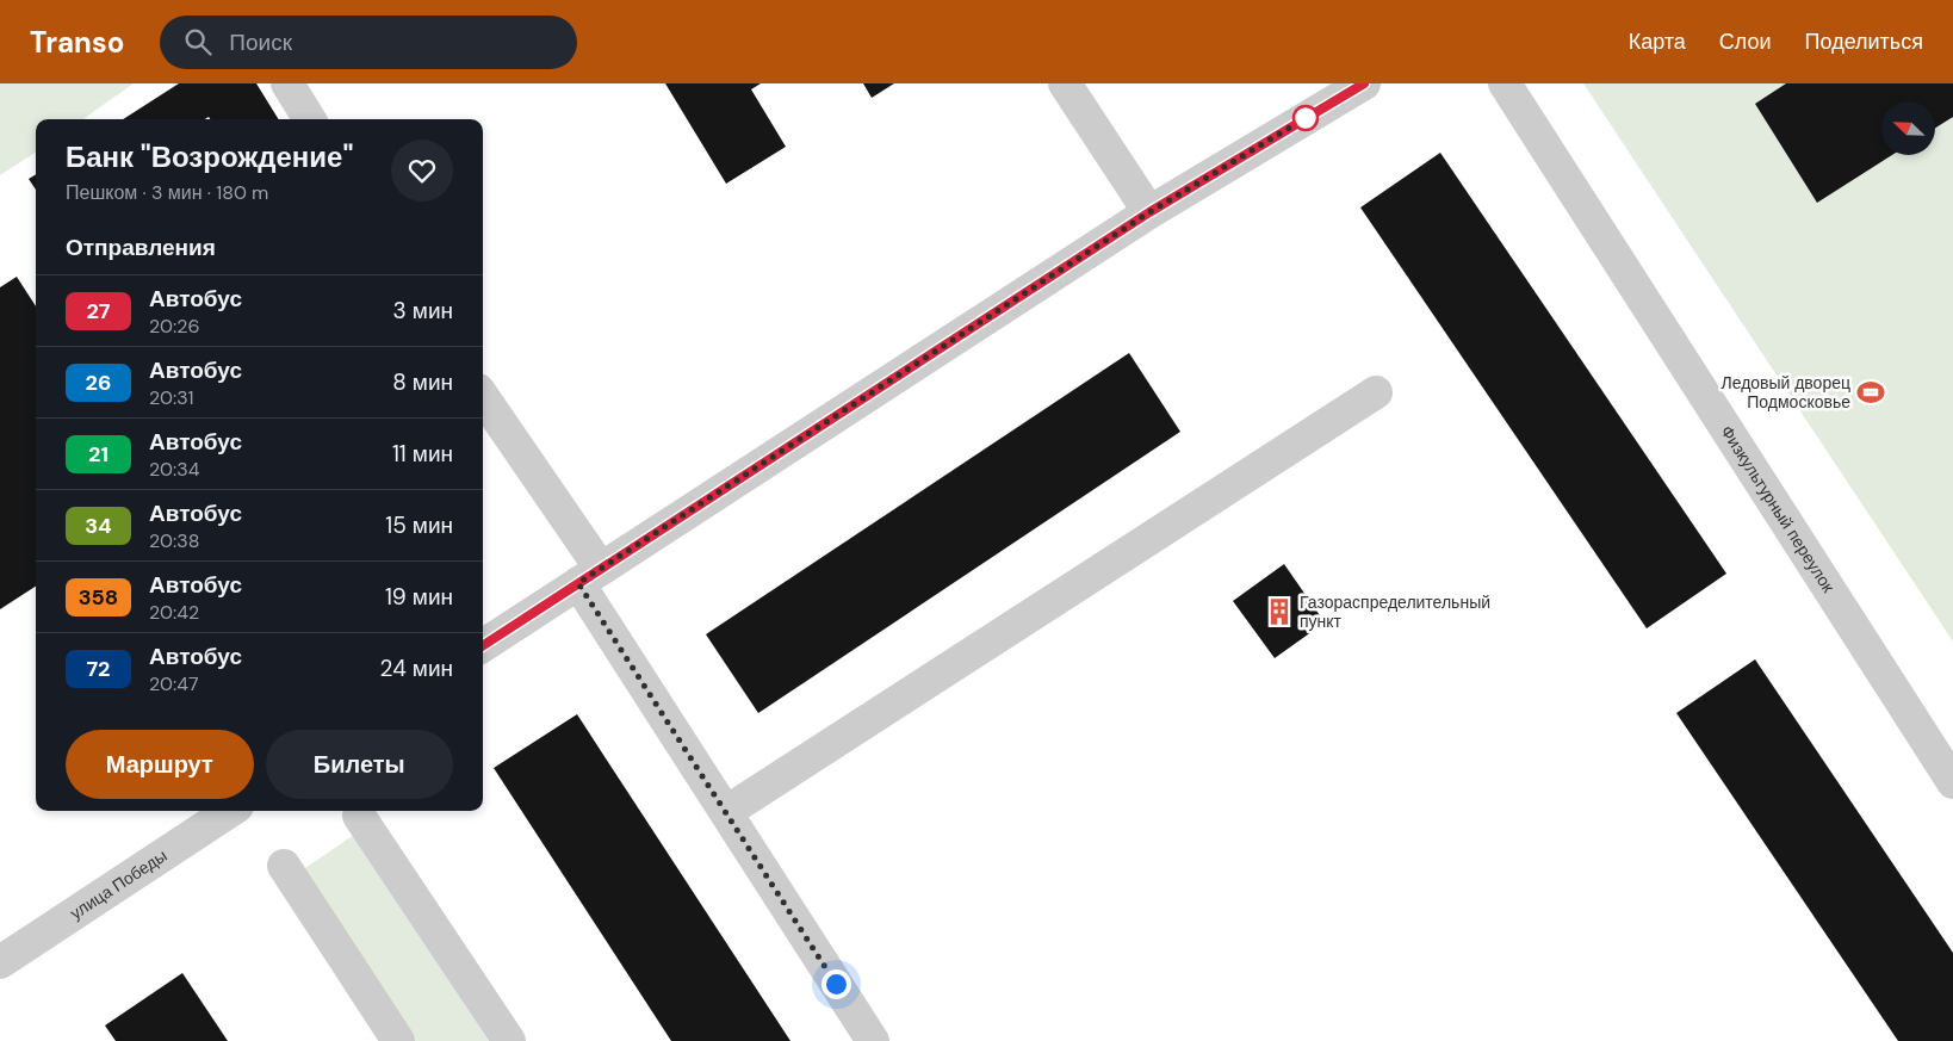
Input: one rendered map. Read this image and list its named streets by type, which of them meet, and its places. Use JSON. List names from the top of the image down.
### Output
{
  "streets": {
    "street": ["Физкультурный переулок", "улица Победы"]
  },
  "places": {
    "sports": ["Ледовый дворец Подмосковье"],
    "building": ["Газораспределительный пункт"]
  },
  "lines": ["bus line 27"],
  "north": "top left",
  "page": {
    "header": "Transo",
    "search": "Поиск",
    "nav": ["Карта", "Слои", "Поделиться"],
    "heading": [
      ["Банк \"Возрождение\"", "Пешком · 3 мин · 180 m"],
      "Отправления"
    ],
    "list": [
      {
        "mark": "27",
        "name": "Автобус",
        "note": "20:26",
        "value": "3 мин"
      },
      {
        "mark": "26",
        "name": "Автобус",
        "note": "20:31",
        "value": "8 мин"
      },
      {
        "mark": "21",
        "name": "Автобус",
        "note": "20:34",
        "value": "11 мин"
      },
      {
        "mark": "34",
        "name": "Автобус",
        "note": "20:38",
        "value": "15 мин"
      },
      {
        "mark": "358",
        "name": "Автобус",
        "note": "20:42",
        "value": "19 мин"
      },
      {
        "mark": "72",
        "name": "Автобус",
        "note": "20:47",
        "value": "24 мин"
      }
    ],
    "buttons": ["Маршрут", "Билеты"]
  }
}
